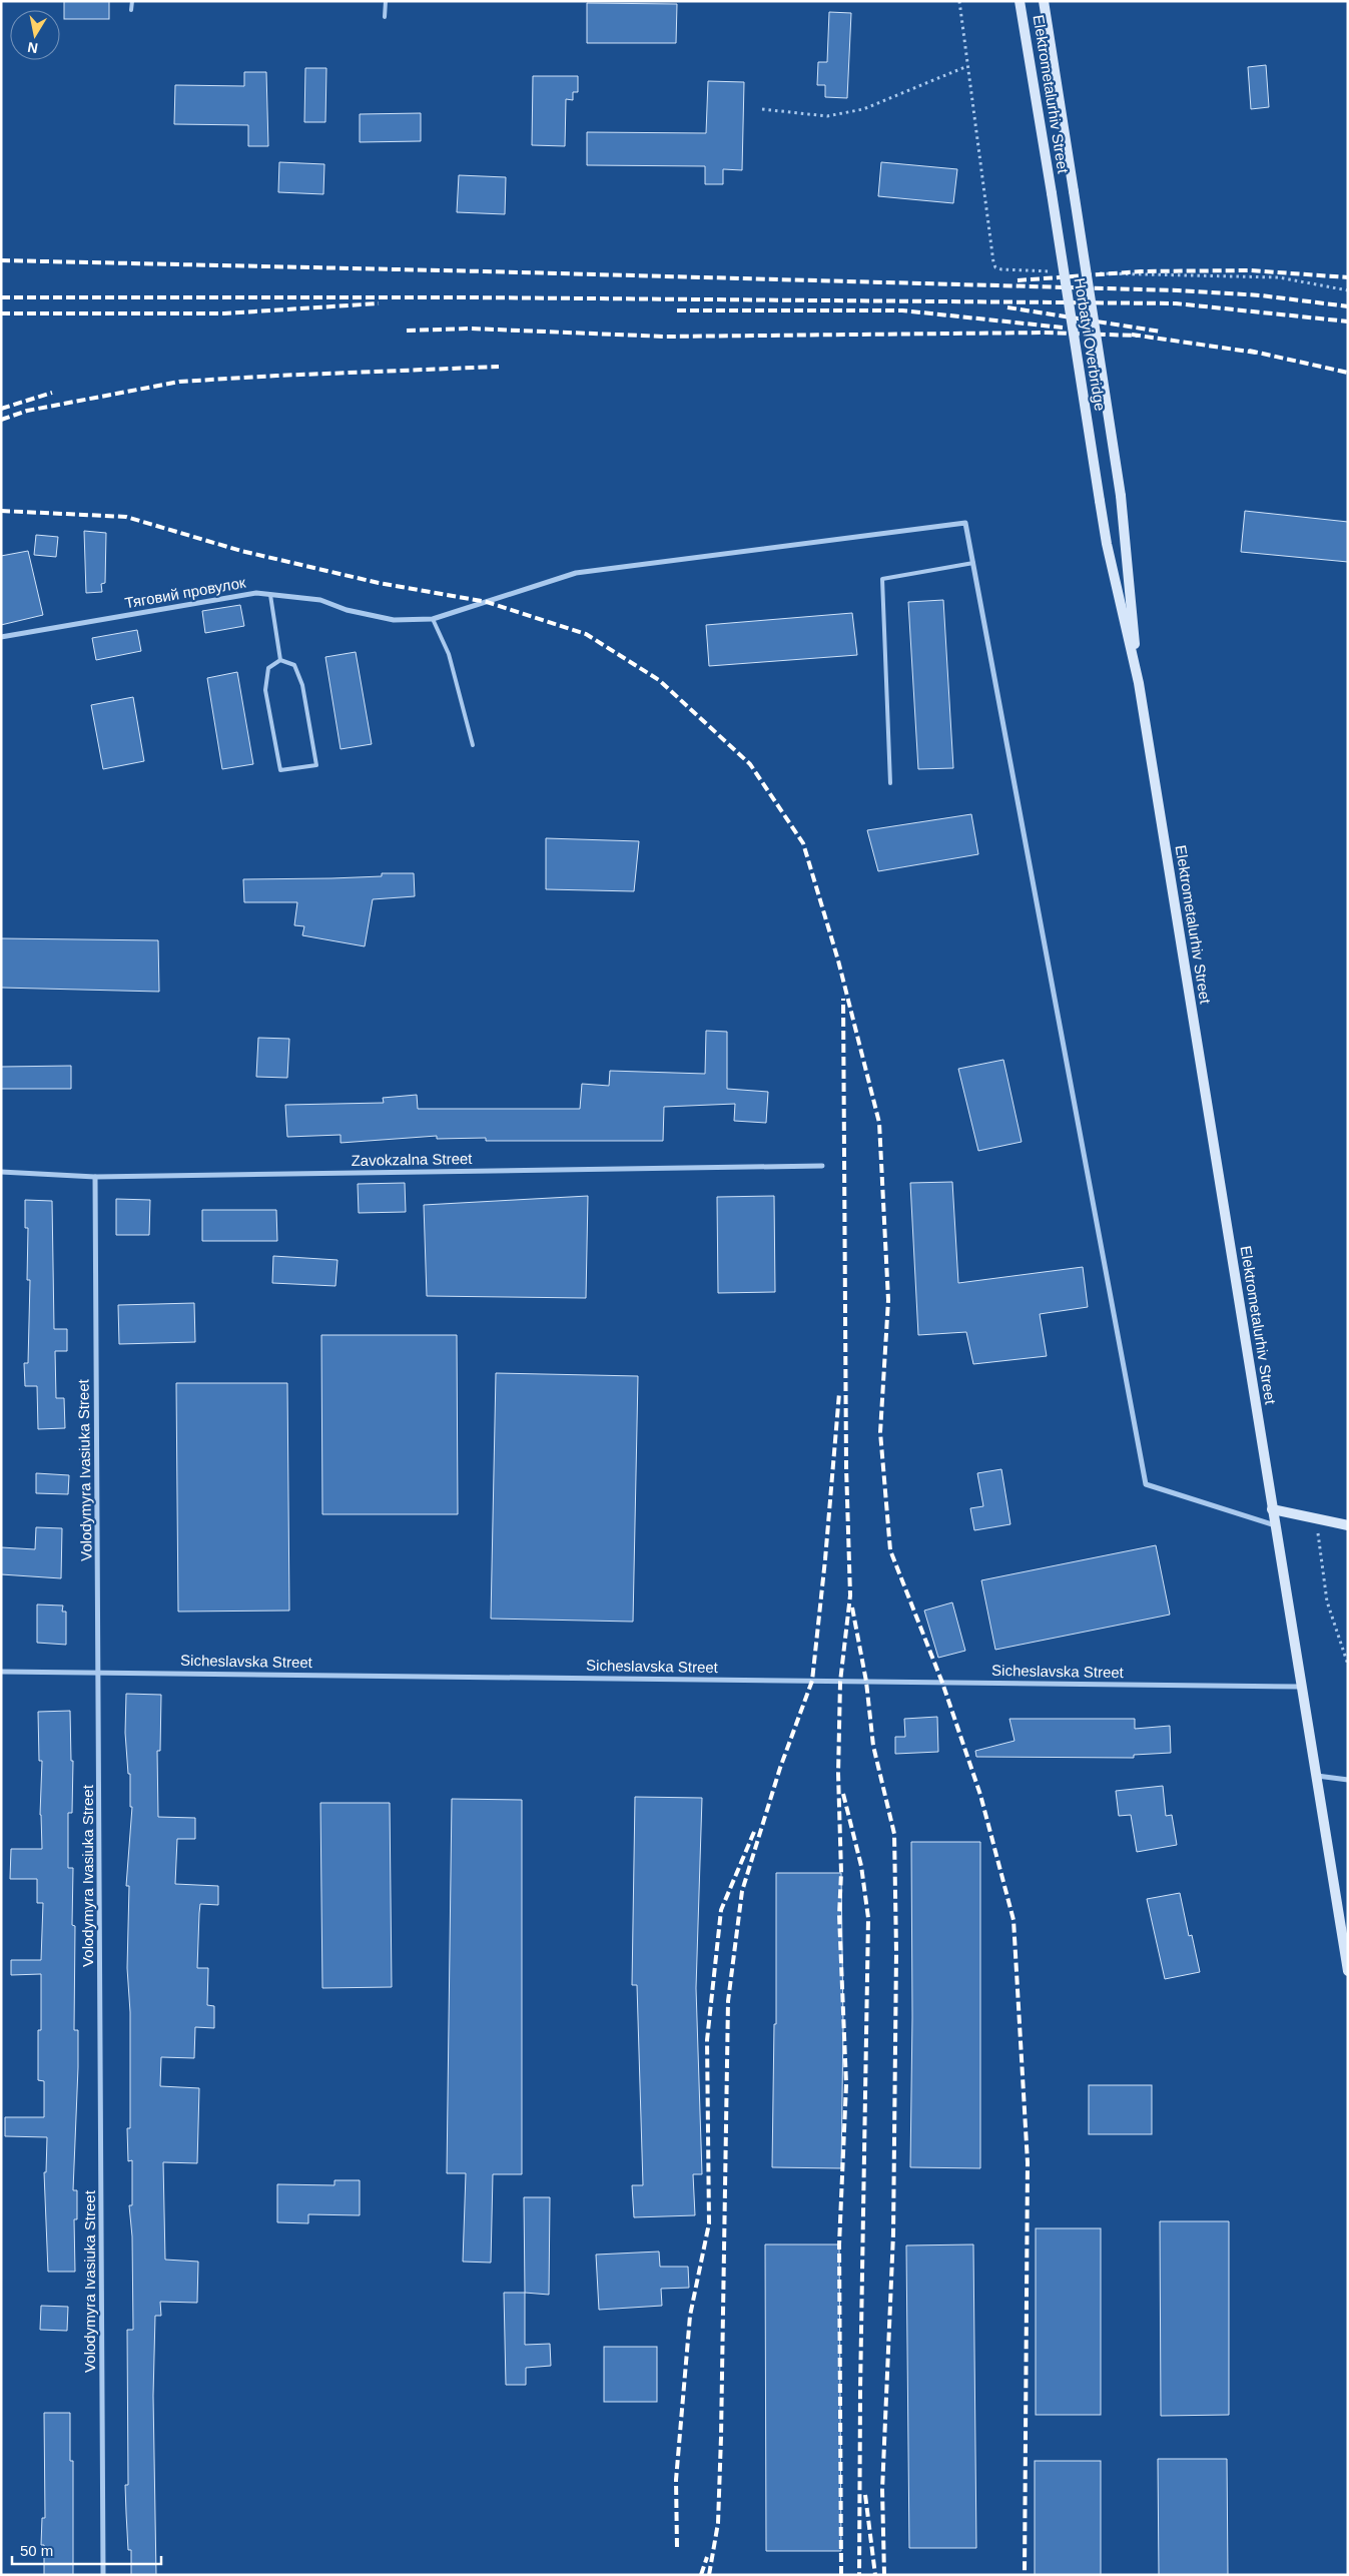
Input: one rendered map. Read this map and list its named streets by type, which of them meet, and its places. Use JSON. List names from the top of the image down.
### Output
{
  "streets": {
    "main road": ["Elektrometalurhiv Street", "Horbatyi Overbridge"],
    "street": [
      "Тяговий провулок",
      "Zavokzalna Street",
      "Volodymyra Ivasiuka Street",
      "Sicheslavska Street"
    ]
  },
  "crossings": [
    ["Elektrometalurhiv Street", "Horbatyi Overbridge"],
    ["Elektrometalurhiv Street", "Sicheslavska Street"],
    ["Zavokzalna Street", "Volodymyra Ivasiuka Street"],
    ["Volodymyra Ivasiuka Street", "Sicheslavska Street"]
  ],
  "scale_bar": "50 m",
  "north": "bottom"
}
